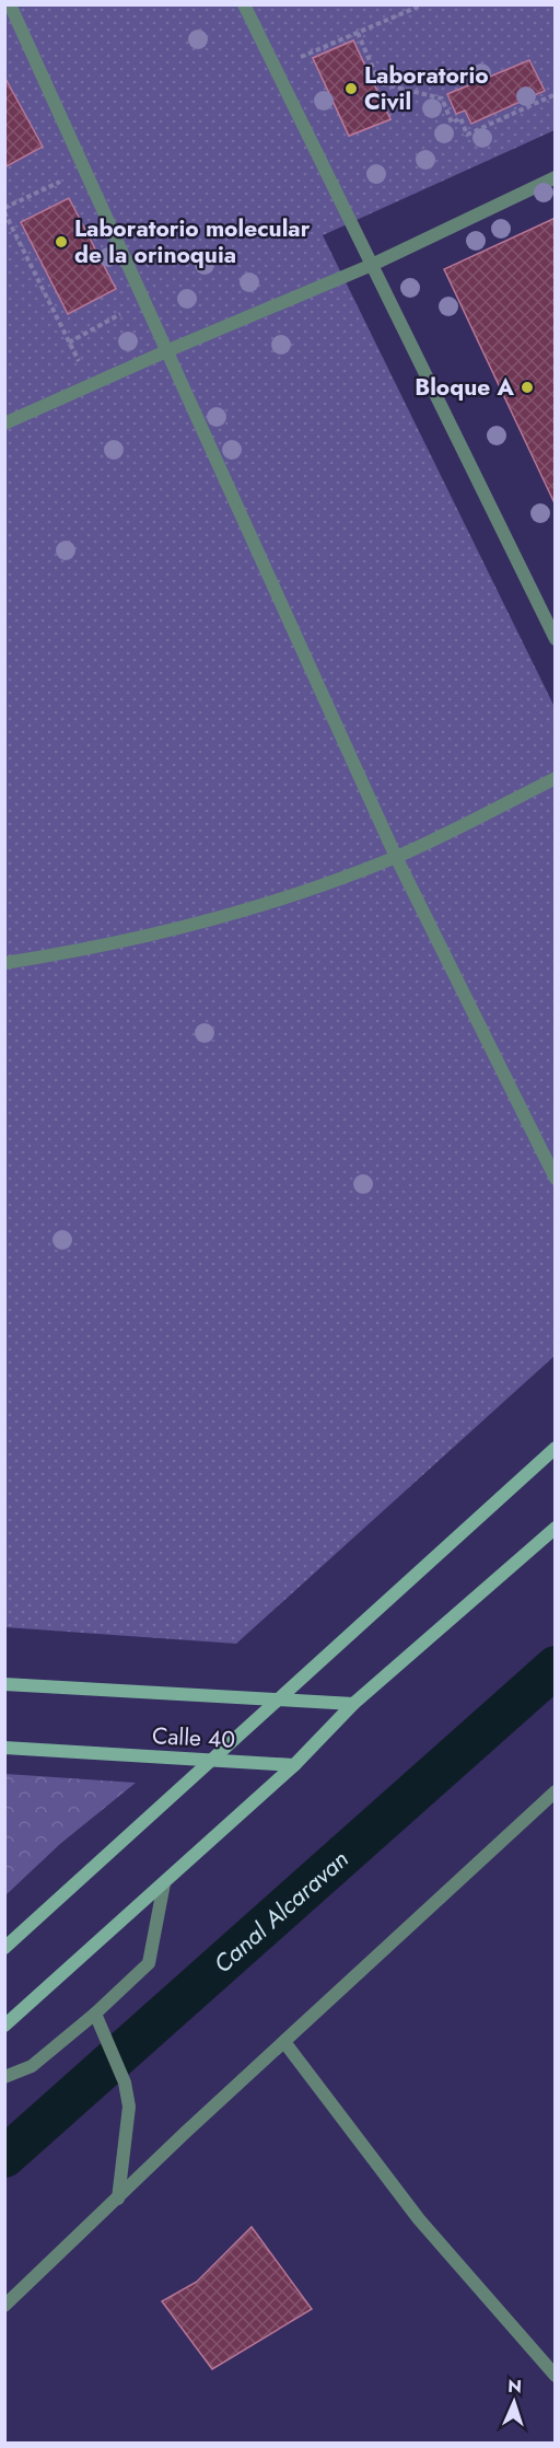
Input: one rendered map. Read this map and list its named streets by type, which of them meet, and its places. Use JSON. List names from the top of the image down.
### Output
{
  "streets": {
    "main road": ["Calle 40"]
  },
  "water": ["Canal Alcaravan"],
  "places": ["Laboratorio Civil", "Laboratorio molecular de la orinoquia", "Bloque A"],
  "north": "top"
}
